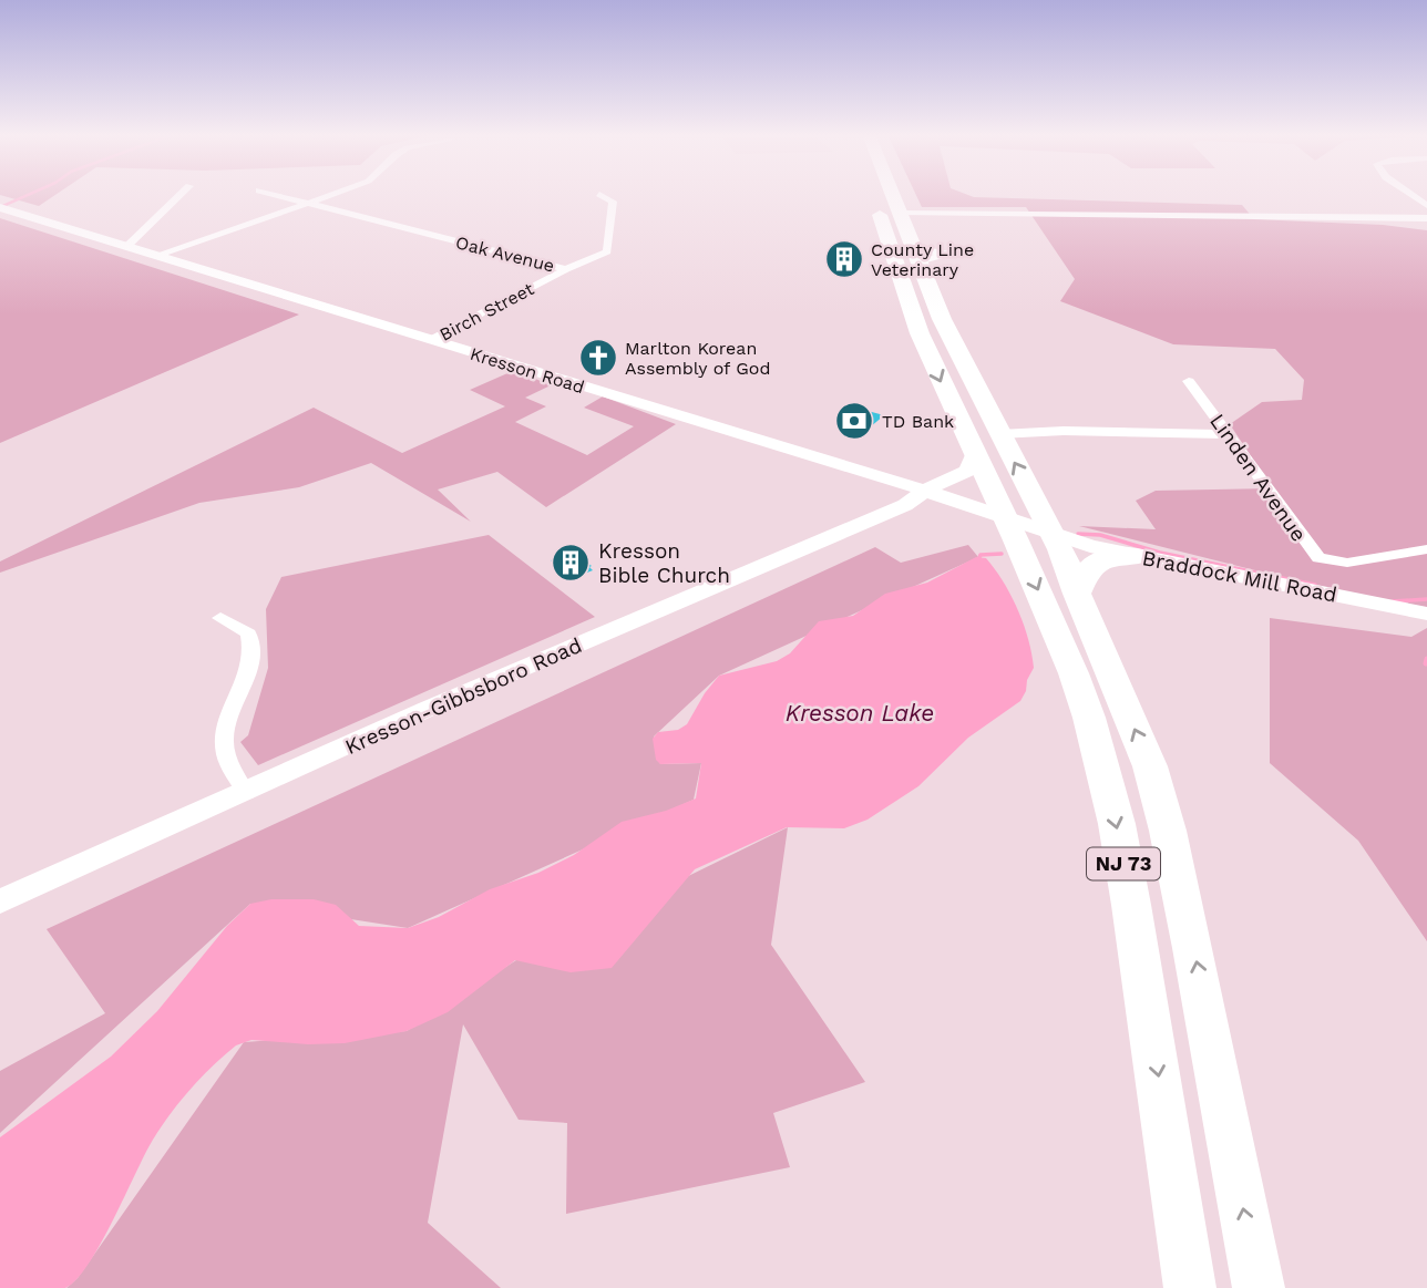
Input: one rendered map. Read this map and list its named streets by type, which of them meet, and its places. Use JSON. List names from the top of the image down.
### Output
{
  "streets": {
    "highway": ["NJ 73"],
    "main road": ["Kresson Road", "Braddock Mill Road", "Kresson-Gibbsboro Road"],
    "street": ["Oak Avenue", "Birch Street", "Linden Avenue"]
  },
  "crossings": [
    ["Oak Avenue", "Birch Street"],
    ["Birch Street", "Kresson Road"],
    ["Kresson Road", "Braddock Mill Road"],
    ["Kresson Road", "Kresson-Gibbsboro Road"],
    ["Kresson Road", "NJ 73"],
    ["Braddock Mill Road", "NJ 73"],
    ["Kresson-Gibbsboro Road", "NJ 73"]
  ],
  "water": ["Kresson Lake"],
  "places": {
    "building": ["County Line Veterinary", "Kresson Bible Church"],
    "church": ["Marlton Korean Assembly of God"],
    "bank": ["TD Bank"]
  }
}
